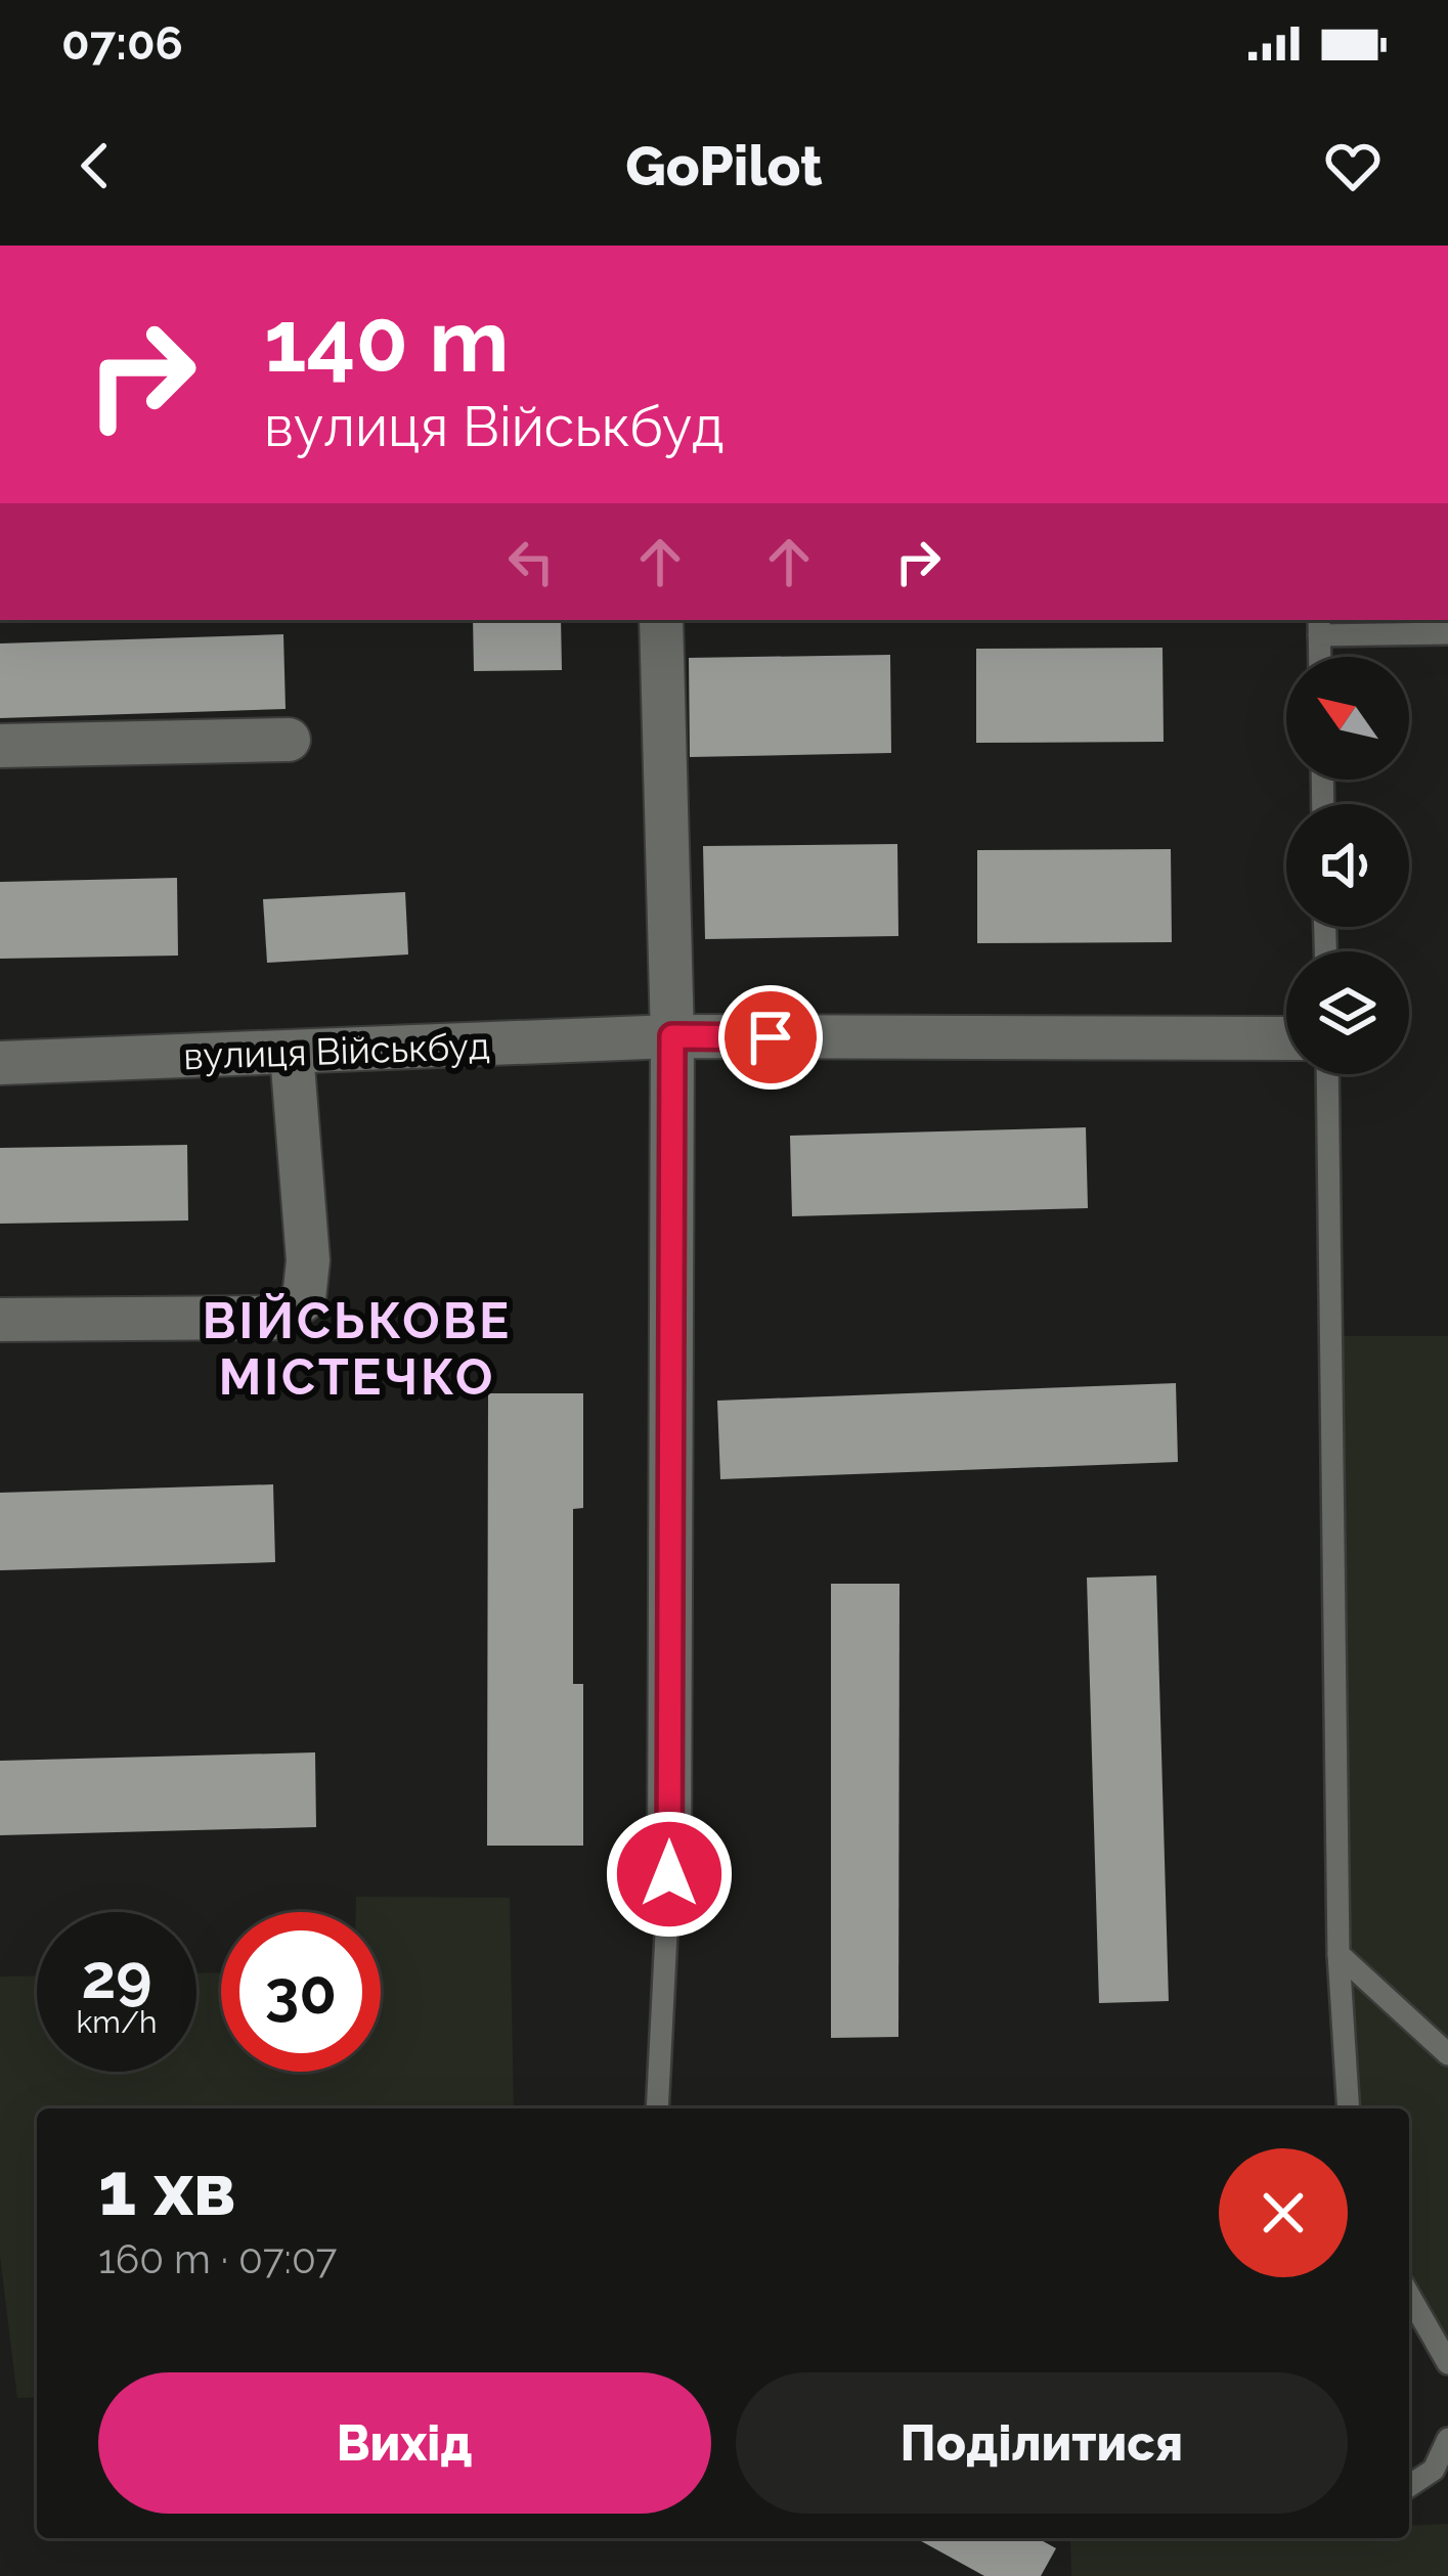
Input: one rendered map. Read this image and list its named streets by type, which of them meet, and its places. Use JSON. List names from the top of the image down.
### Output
{
  "streets": {
    "street": ["вулиця Військбуд"]
  },
  "districts": ["ВІЙСЬКОВЕ МІСТЕЧКО"],
  "north": "top left",
  "page": {
    "status": "07:06",
    "header": "GoPilot",
    "turn": ["140 m", "вулиця Військбуд"],
    "speed": "29 km/h",
    "limit": "30",
    "heading": ["1 хв", "160 m · 07:07"],
    "buttons": ["Вихід", "Поділитися"]
  }
}
